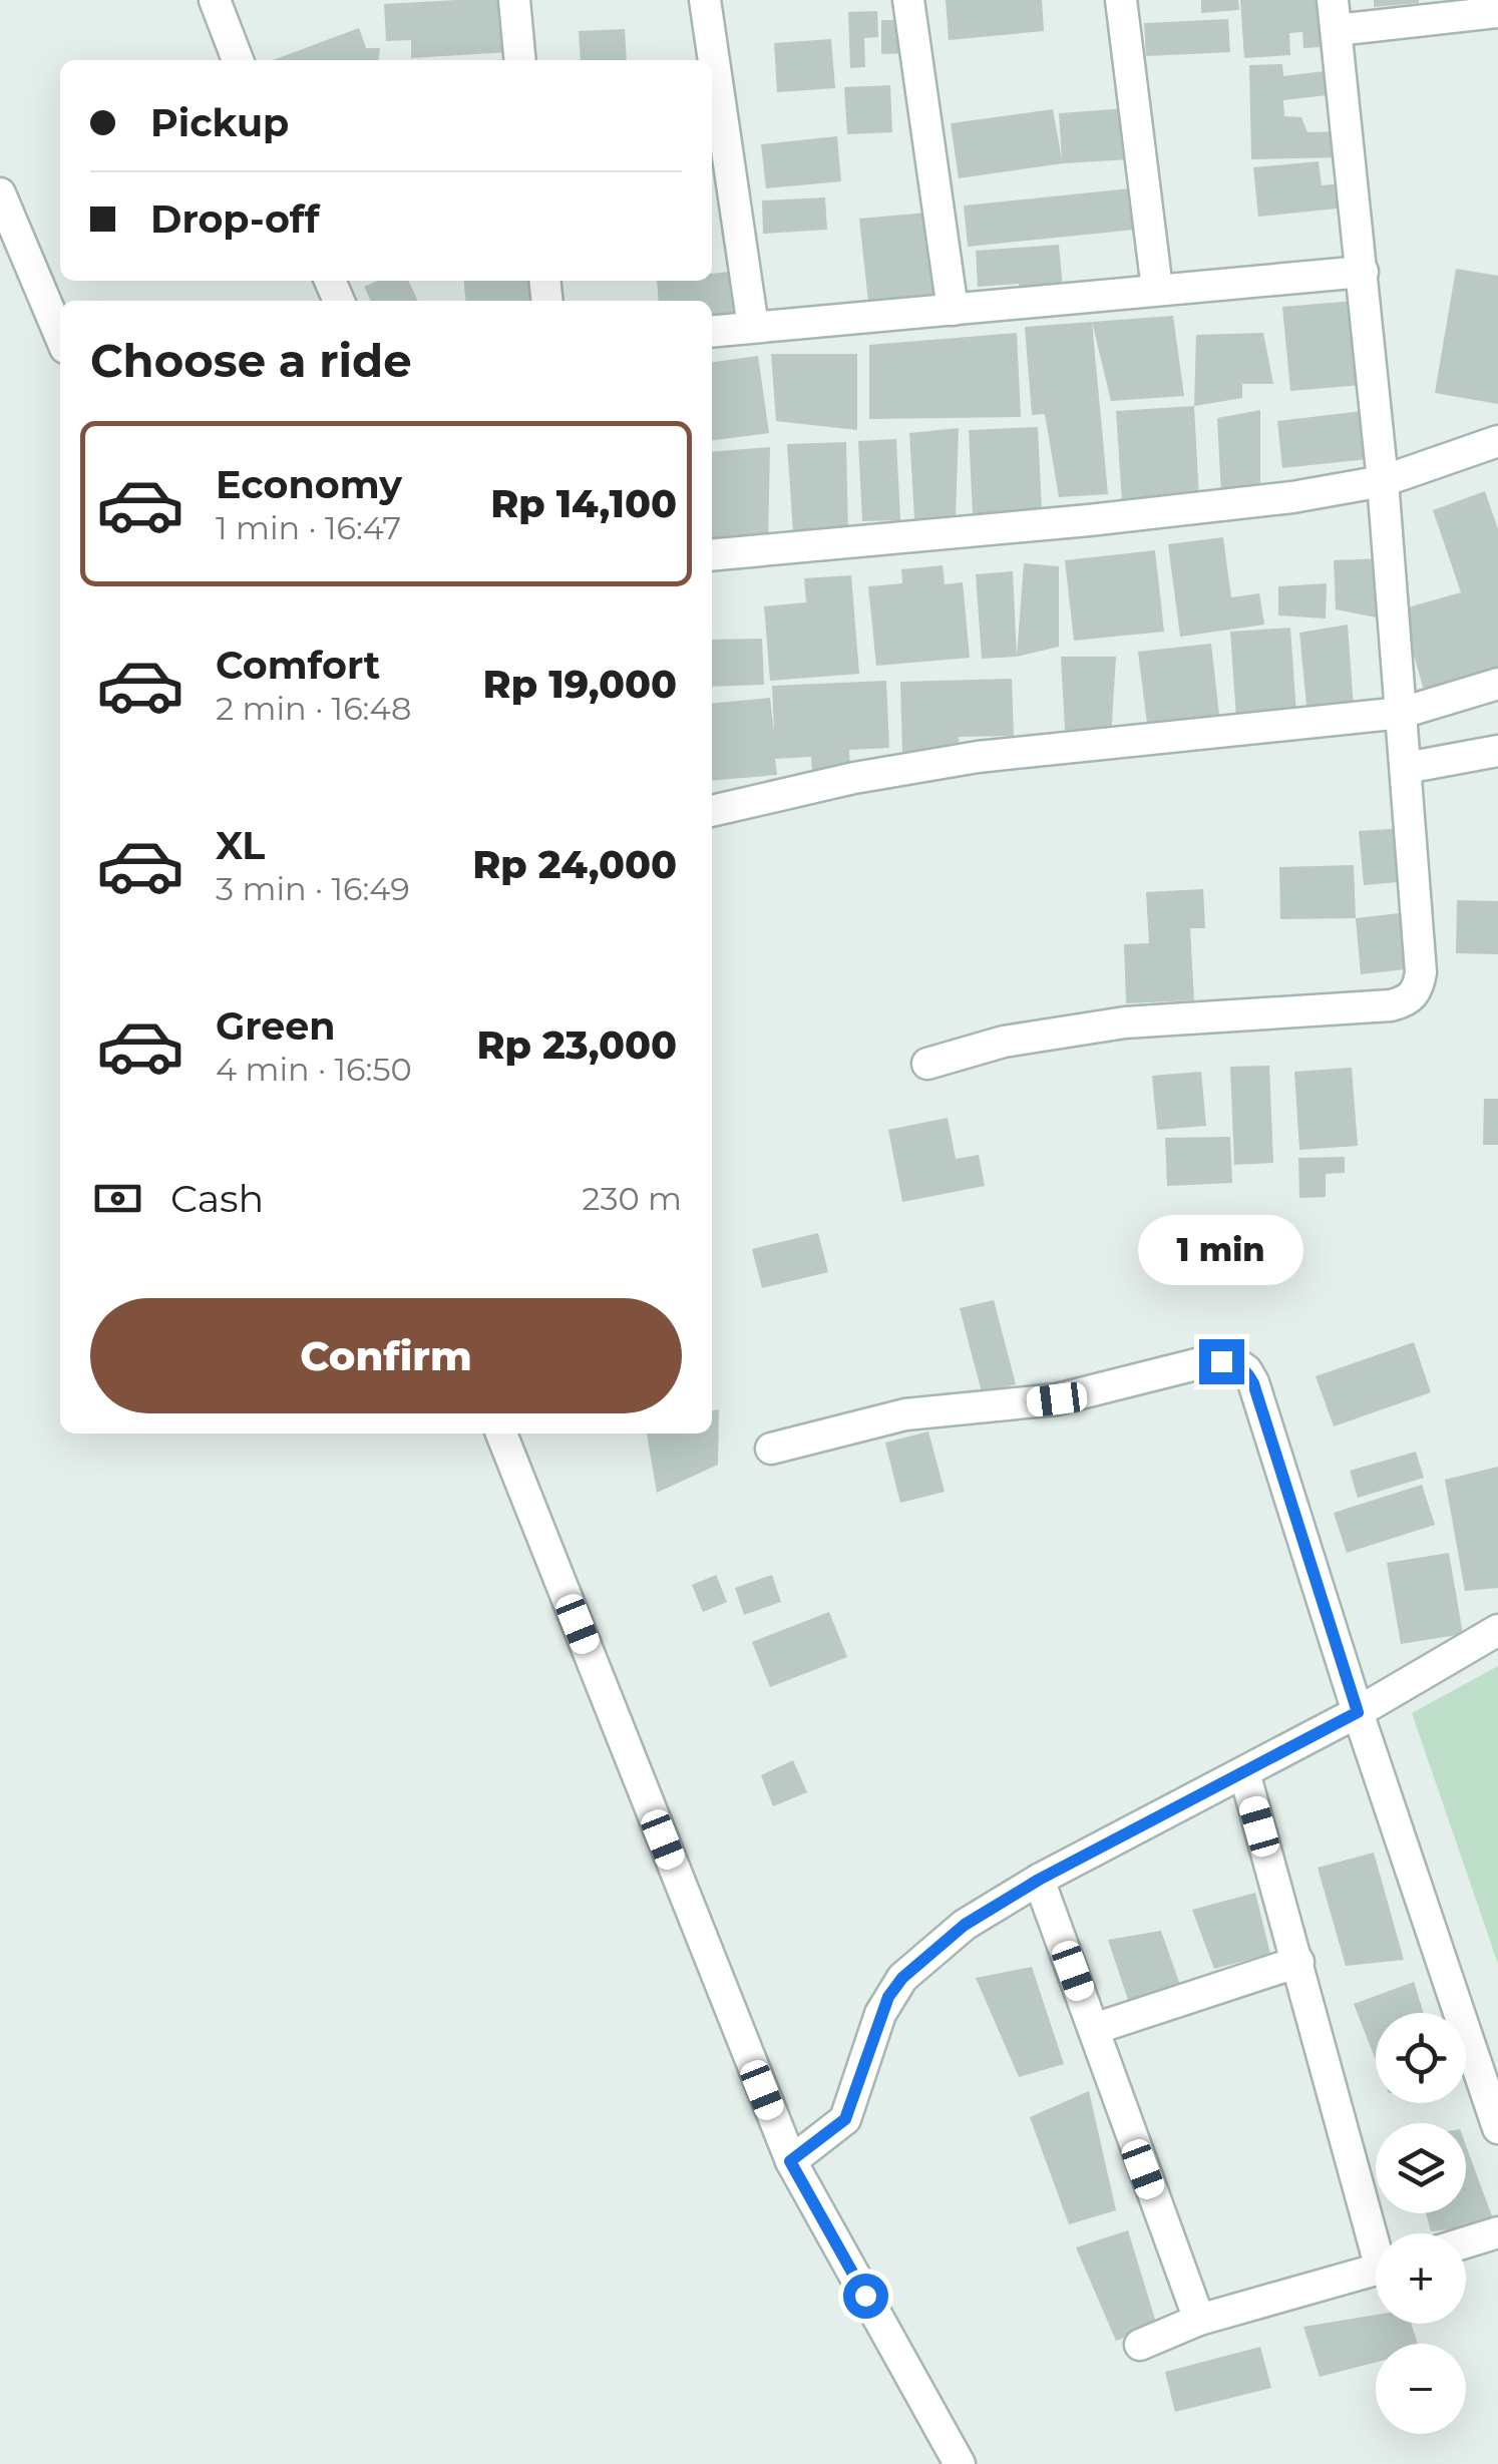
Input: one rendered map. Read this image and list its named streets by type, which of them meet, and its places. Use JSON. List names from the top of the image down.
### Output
{
  "page": {
    "banner": ["Pickup", "Drop-off"],
    "heading": "Choose a ride",
    "list": [
      {
        "name": "Economy",
        "note": "1 min · 16:47",
        "value": "Rp 14,100"
      },
      {
        "name": "Comfort",
        "note": "2 min · 16:48",
        "value": "Rp 19,000"
      },
      {
        "name": "XL",
        "note": "3 min · 16:49",
        "value": "Rp 24,000"
      },
      {
        "name": "Green",
        "note": "4 min · 16:50",
        "value": "Rp 23,000"
      }
    ],
    "pay": ["Cash", "230 m"],
    "bubble": "1 min",
    "buttons": "Confirm",
    "map_buttons": ["+", "−"]
  }
}
